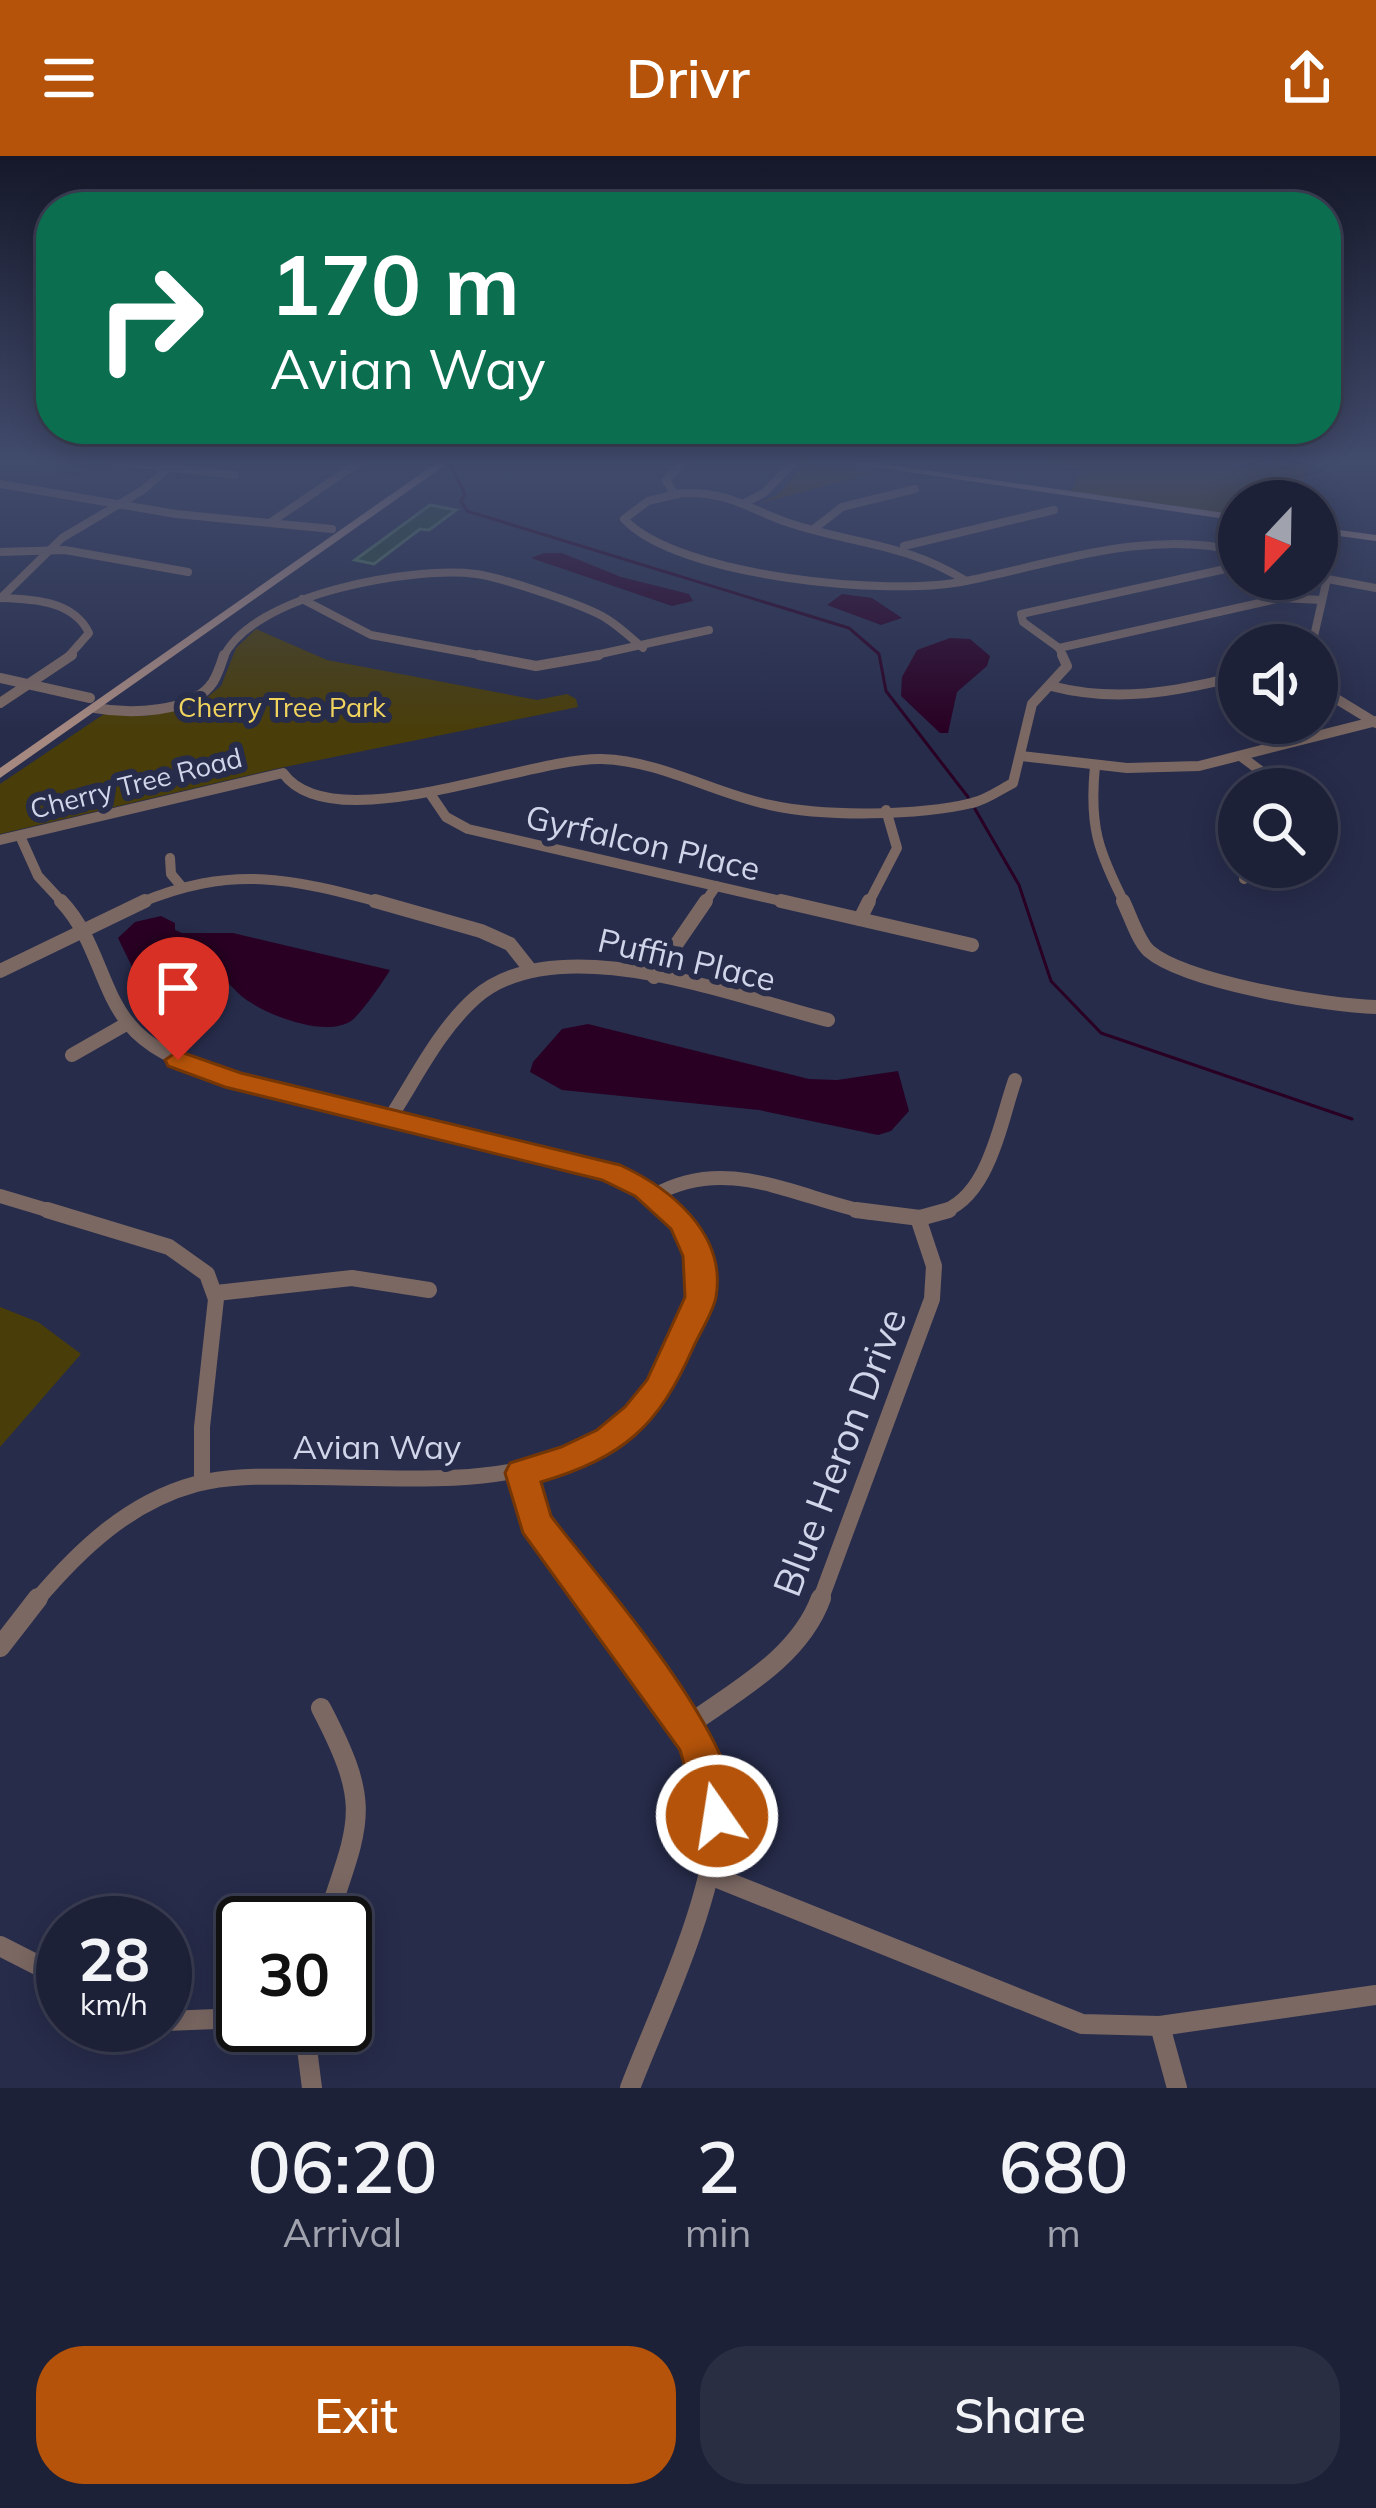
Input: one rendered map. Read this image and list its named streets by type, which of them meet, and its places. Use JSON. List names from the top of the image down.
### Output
{
  "streets": {
    "street": [
      "Cherry Tree Road",
      "Gyrfalcon Place",
      "Puffin Place",
      "Avian Way",
      "Blue Heron Drive"
    ]
  },
  "crossings": [
    ["Cherry Tree Road", "Gyrfalcon Place"],
    ["Cherry Tree Road", "Avian Way"],
    ["Puffin Place", "Avian Way"]
  ],
  "parks": ["Cherry Tree Park"],
  "north": "bottom",
  "page": {
    "header": "Drivr",
    "turn": ["170 m", "Avian Way"],
    "speed": "28 km/h",
    "limit": "30",
    "eta": [
      "06:20",
      "Arrival",
      "2",
      "min",
      "680",
      "m"
    ],
    "buttons": ["Exit", "Share"]
  }
}
